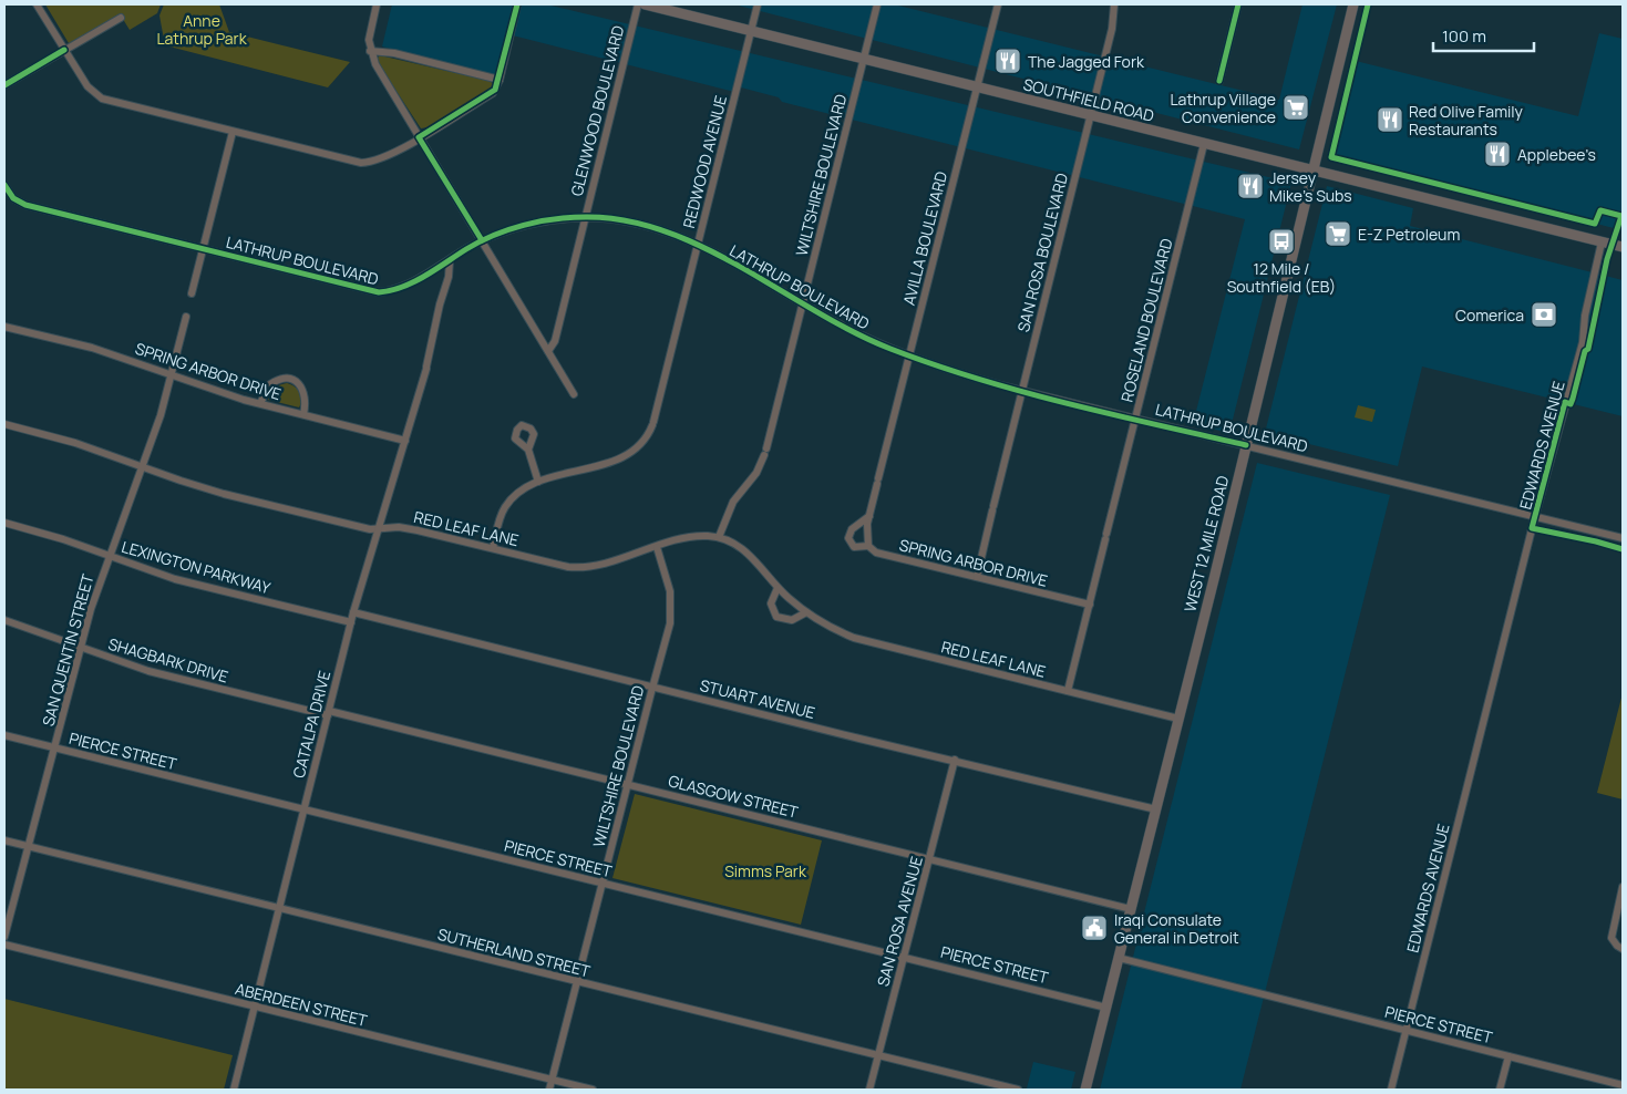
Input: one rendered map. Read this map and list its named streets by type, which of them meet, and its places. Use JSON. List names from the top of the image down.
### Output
{
  "streets": {
    "main road": ["SOUTHFIELD ROAD", "WEST 12 MILE ROAD"],
    "street": [
      "GLENWOOD BOULEVARD",
      "REDWOOD AVENUE",
      "WILTSHIRE BOULEVARD",
      "AVILLA BOULEVARD",
      "SAN ROSA BOULEVARD",
      "LATHRUP BOULEVARD",
      "ROSELAND BOULEVARD",
      "SPRING ARBOR DRIVE",
      "EDWARDS AVENUE",
      "RED LEAF LANE",
      "LEXINGTON PARKWAY",
      "SAN QUENTIN STREET",
      "SHAGBARK DRIVE",
      "STUART AVENUE",
      "CATALPA DRIVE",
      "PIERCE STREET",
      "GLASGOW STREET",
      "SAN ROSA AVENUE",
      "SUTHERLAND STREET",
      "ABERDEEN STREET"
    ]
  },
  "crossings": [
    ["SOUTHFIELD ROAD", "REDWOOD AVENUE"],
    ["SOUTHFIELD ROAD", "WILTSHIRE BOULEVARD"],
    ["SOUTHFIELD ROAD", "AVILLA BOULEVARD"],
    ["SOUTHFIELD ROAD", "SAN ROSA BOULEVARD"],
    ["SOUTHFIELD ROAD", "ROSELAND BOULEVARD"],
    ["SOUTHFIELD ROAD", "EDWARDS AVENUE"],
    ["SOUTHFIELD ROAD", "WEST 12 MILE ROAD"],
    ["GLENWOOD BOULEVARD", "LATHRUP BOULEVARD"],
    ["REDWOOD AVENUE", "LATHRUP BOULEVARD"],
    ["REDWOOD AVENUE", "RED LEAF LANE"],
    ["WILTSHIRE BOULEVARD", "LATHRUP BOULEVARD"],
    ["WILTSHIRE BOULEVARD", "RED LEAF LANE"],
    ["WILTSHIRE BOULEVARD", "STUART AVENUE"],
    ["WILTSHIRE BOULEVARD", "PIERCE STREET"],
    ["WILTSHIRE BOULEVARD", "GLASGOW STREET"],
    ["WILTSHIRE BOULEVARD", "SUTHERLAND STREET"],
    ["WILTSHIRE BOULEVARD", "ABERDEEN STREET"],
    ["AVILLA BOULEVARD", "LATHRUP BOULEVARD"],
    ["AVILLA BOULEVARD", "SPRING ARBOR DRIVE"],
    ["SAN ROSA BOULEVARD", "LATHRUP BOULEVARD"],
    ["SAN ROSA BOULEVARD", "SPRING ARBOR DRIVE"],
    ["LATHRUP BOULEVARD", "ROSELAND BOULEVARD"],
    ["LATHRUP BOULEVARD", "EDWARDS AVENUE"],
    ["LATHRUP BOULEVARD", "WEST 12 MILE ROAD"],
    ["LATHRUP BOULEVARD", "CATALPA DRIVE"],
    ["ROSELAND BOULEVARD", "SPRING ARBOR DRIVE"],
    ["ROSELAND BOULEVARD", "RED LEAF LANE"],
    ["SPRING ARBOR DRIVE", "SAN QUENTIN STREET"],
    ["SPRING ARBOR DRIVE", "CATALPA DRIVE"],
    ["EDWARDS AVENUE", "PIERCE STREET"],
    ["RED LEAF LANE", "WEST 12 MILE ROAD"],
    ["RED LEAF LANE", "SAN QUENTIN STREET"],
    ["RED LEAF LANE", "CATALPA DRIVE"],
    ["WEST 12 MILE ROAD", "STUART AVENUE"],
    ["WEST 12 MILE ROAD", "PIERCE STREET"],
    ["WEST 12 MILE ROAD", "GLASGOW STREET"],
    ["LEXINGTON PARKWAY", "SAN QUENTIN STREET"],
    ["LEXINGTON PARKWAY", "CATALPA DRIVE"],
    ["SAN QUENTIN STREET", "SHAGBARK DRIVE"],
    ["SAN QUENTIN STREET", "PIERCE STREET"],
    ["SAN QUENTIN STREET", "SUTHERLAND STREET"],
    ["SHAGBARK DRIVE", "CATALPA DRIVE"],
    ["SHAGBARK DRIVE", "GLASGOW STREET"],
    ["STUART AVENUE", "CATALPA DRIVE"],
    ["STUART AVENUE", "SAN ROSA AVENUE"],
    ["CATALPA DRIVE", "PIERCE STREET"],
    ["CATALPA DRIVE", "GLASGOW STREET"],
    ["CATALPA DRIVE", "SUTHERLAND STREET"],
    ["CATALPA DRIVE", "ABERDEEN STREET"],
    ["PIERCE STREET", "SAN ROSA AVENUE"],
    ["GLASGOW STREET", "SAN ROSA AVENUE"],
    ["SAN ROSA AVENUE", "SUTHERLAND STREET"]
  ],
  "parks": ["Anne Lathrup Park", "Simms Park"],
  "places": {
    "restaurant": [
      "The Jagged Fork",
      "Red Olive Family Restaurants",
      "Applebee's",
      "Jersey Mike's Subs"
    ],
    "supermarket": ["Lathrup Village Convenience", "E-Z Petroleum"],
    "bus stop": ["12 Mile / Southfield (EB)"],
    "bank": ["Comerica"],
    "public building": ["Iraqi Consulate General in Detroit"]
  },
  "scale_bar": "100 m"
}
